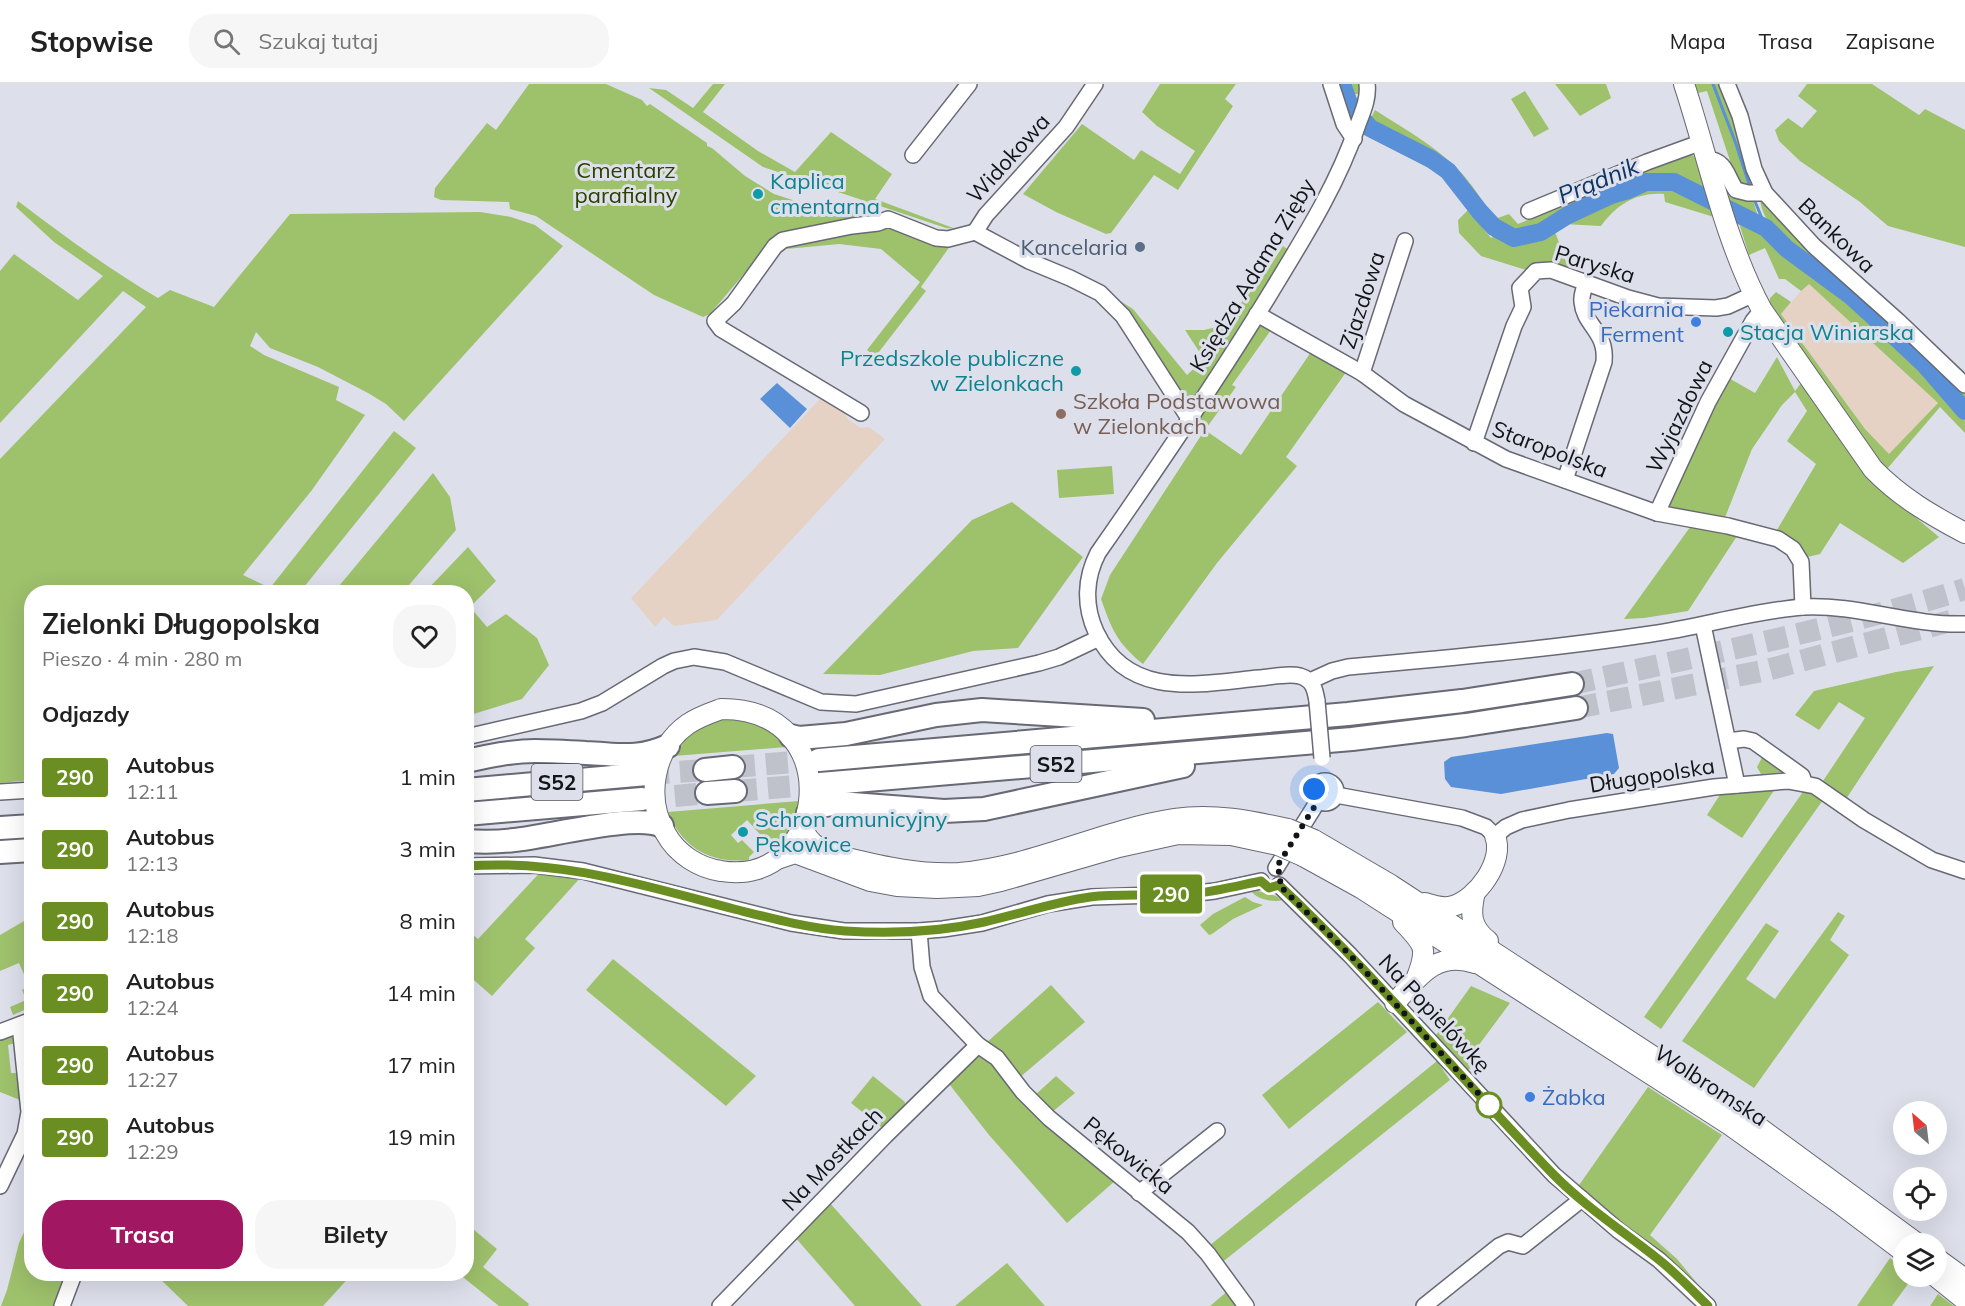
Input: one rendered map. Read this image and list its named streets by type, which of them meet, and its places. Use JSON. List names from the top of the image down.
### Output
{
  "streets": {
    "highway": ["S52"],
    "main road": ["Wolbromska"],
    "street": [
      "Widokowa",
      "Bankowa",
      "Paryska",
      "Księdza Adama Zięby",
      "Zjazdowa",
      "Wyjazdowa",
      "Staropolska",
      "Długopolska",
      "Na Popielówkę",
      "Pękowicka",
      "Na Mostkach"
    ]
  },
  "crossings": [
    ["Paryska", "Wyjazdowa"],
    ["Paryska", "Staropolska"],
    ["Księdza Adama Zięby", "Staropolska"],
    ["Zjazdowa", "Staropolska"],
    ["Wyjazdowa", "Staropolska"],
    ["Pękowicka", "Na Mostkach"]
  ],
  "water": ["Prądnik"],
  "parks": ["Cmentarz parafialny"],
  "places": [
    "Kaplica cmentarna",
    "Kancelaria",
    "Piekarnia Ferment",
    "Stacja Winiarska",
    "Przedszkole publiczne w Zielonkach",
    "Szkoła Podstawowa w Zielonkach",
    "Schron amunicyjny Pękowice",
    "Żabka"
  ],
  "lines": ["bus line 290"],
  "north": "top left",
  "page": {
    "header": "Stopwise",
    "search": "Szukaj tutaj",
    "nav": ["Mapa", "Trasa", "Zapisane"],
    "on_map": "290",
    "heading": [
      ["Zielonki Długopolska", "Pieszo · 4 min · 280 m"],
      "Odjazdy"
    ],
    "list": [
      {
        "mark": "290",
        "name": "Autobus",
        "note": "12:11",
        "value": "1 min"
      },
      {
        "mark": "290",
        "name": "Autobus",
        "note": "12:13",
        "value": "3 min"
      },
      {
        "mark": "290",
        "name": "Autobus",
        "note": "12:18",
        "value": "8 min"
      },
      {
        "mark": "290",
        "name": "Autobus",
        "note": "12:24",
        "value": "14 min"
      },
      {
        "mark": "290",
        "name": "Autobus",
        "note": "12:27",
        "value": "17 min"
      },
      {
        "mark": "290",
        "name": "Autobus",
        "note": "12:29",
        "value": "19 min"
      }
    ],
    "buttons": ["Trasa", "Bilety"]
  }
}
